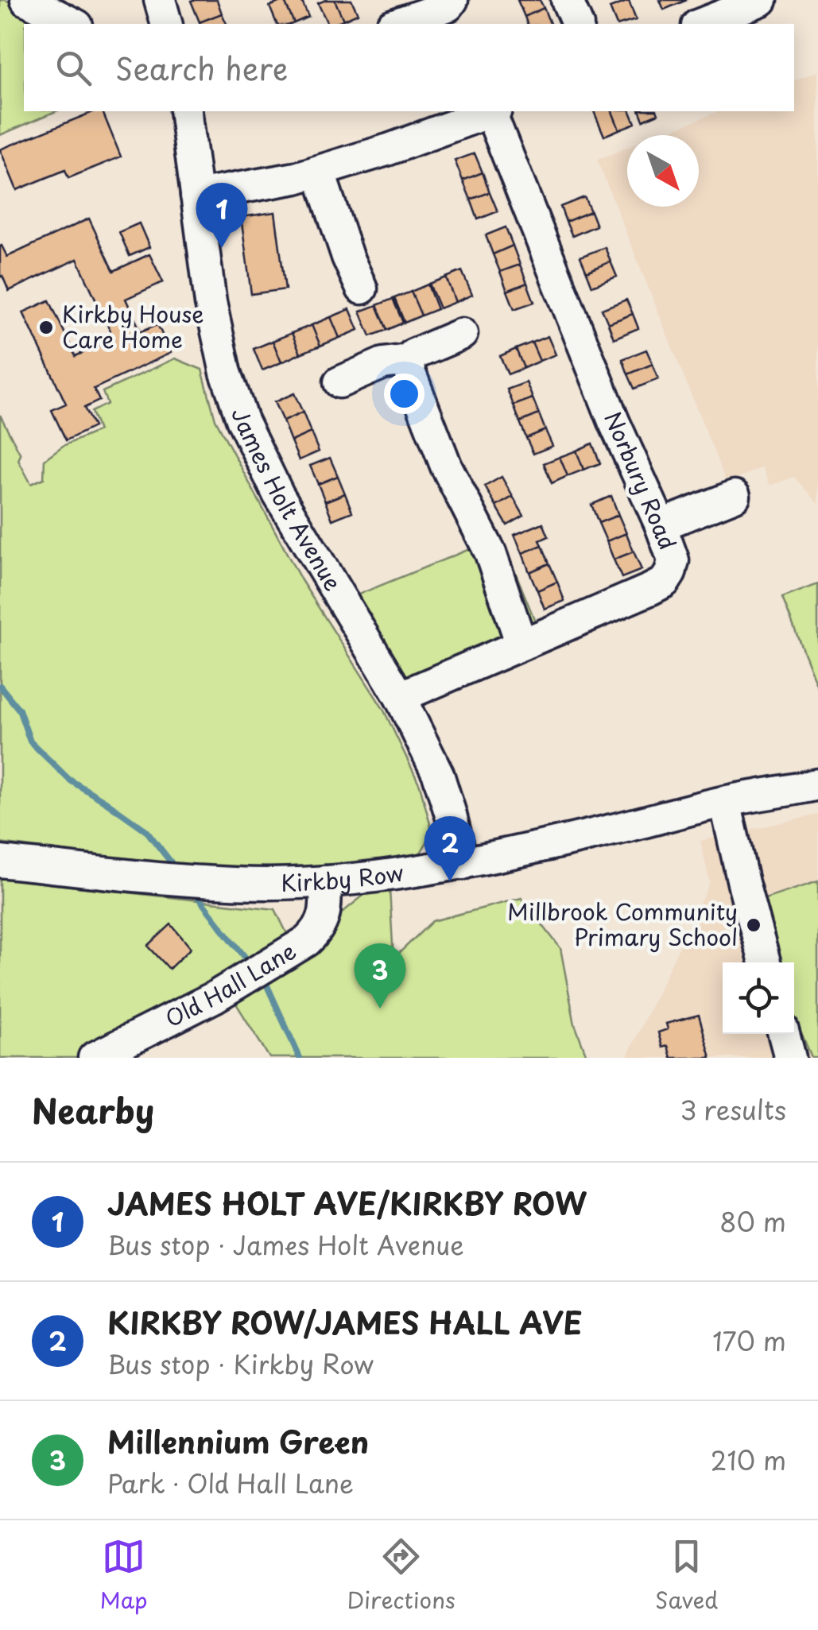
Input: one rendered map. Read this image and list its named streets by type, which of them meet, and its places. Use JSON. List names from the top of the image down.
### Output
{
  "streets": {
    "street": [
      "Norbury Road",
      "James Holt Avenue",
      "Kirkby Row",
      "Old Hall Lane"
    ]
  },
  "crossings": [
    ["Norbury Road", "James Holt Avenue"],
    ["James Holt Avenue", "Kirkby Row"],
    ["Kirkby Row", "Old Hall Lane"]
  ],
  "places": ["Kirkby House Care Home", "Millbrook Community Primary School"],
  "north": "bottom right",
  "page": {
    "search": "Search here",
    "pins": ["1", "2", "3"],
    "heading": ["Nearby", "3 results"],
    "list": [
      {
        "mark": "1",
        "name": "JAMES HOLT AVE/KIRKBY ROW",
        "note": "Bus stop · James Holt Avenue",
        "value": "80 m"
      },
      {
        "mark": "2",
        "name": "KIRKBY ROW/JAMES HALL AVE",
        "note": "Bus stop · Kirkby Row",
        "value": "170 m"
      },
      {
        "mark": "3",
        "name": "Millennium Green",
        "note": "Park · Old Hall Lane",
        "value": "210 m"
      }
    ],
    "nav": ["Map", "Directions", "Saved"]
  }
}
